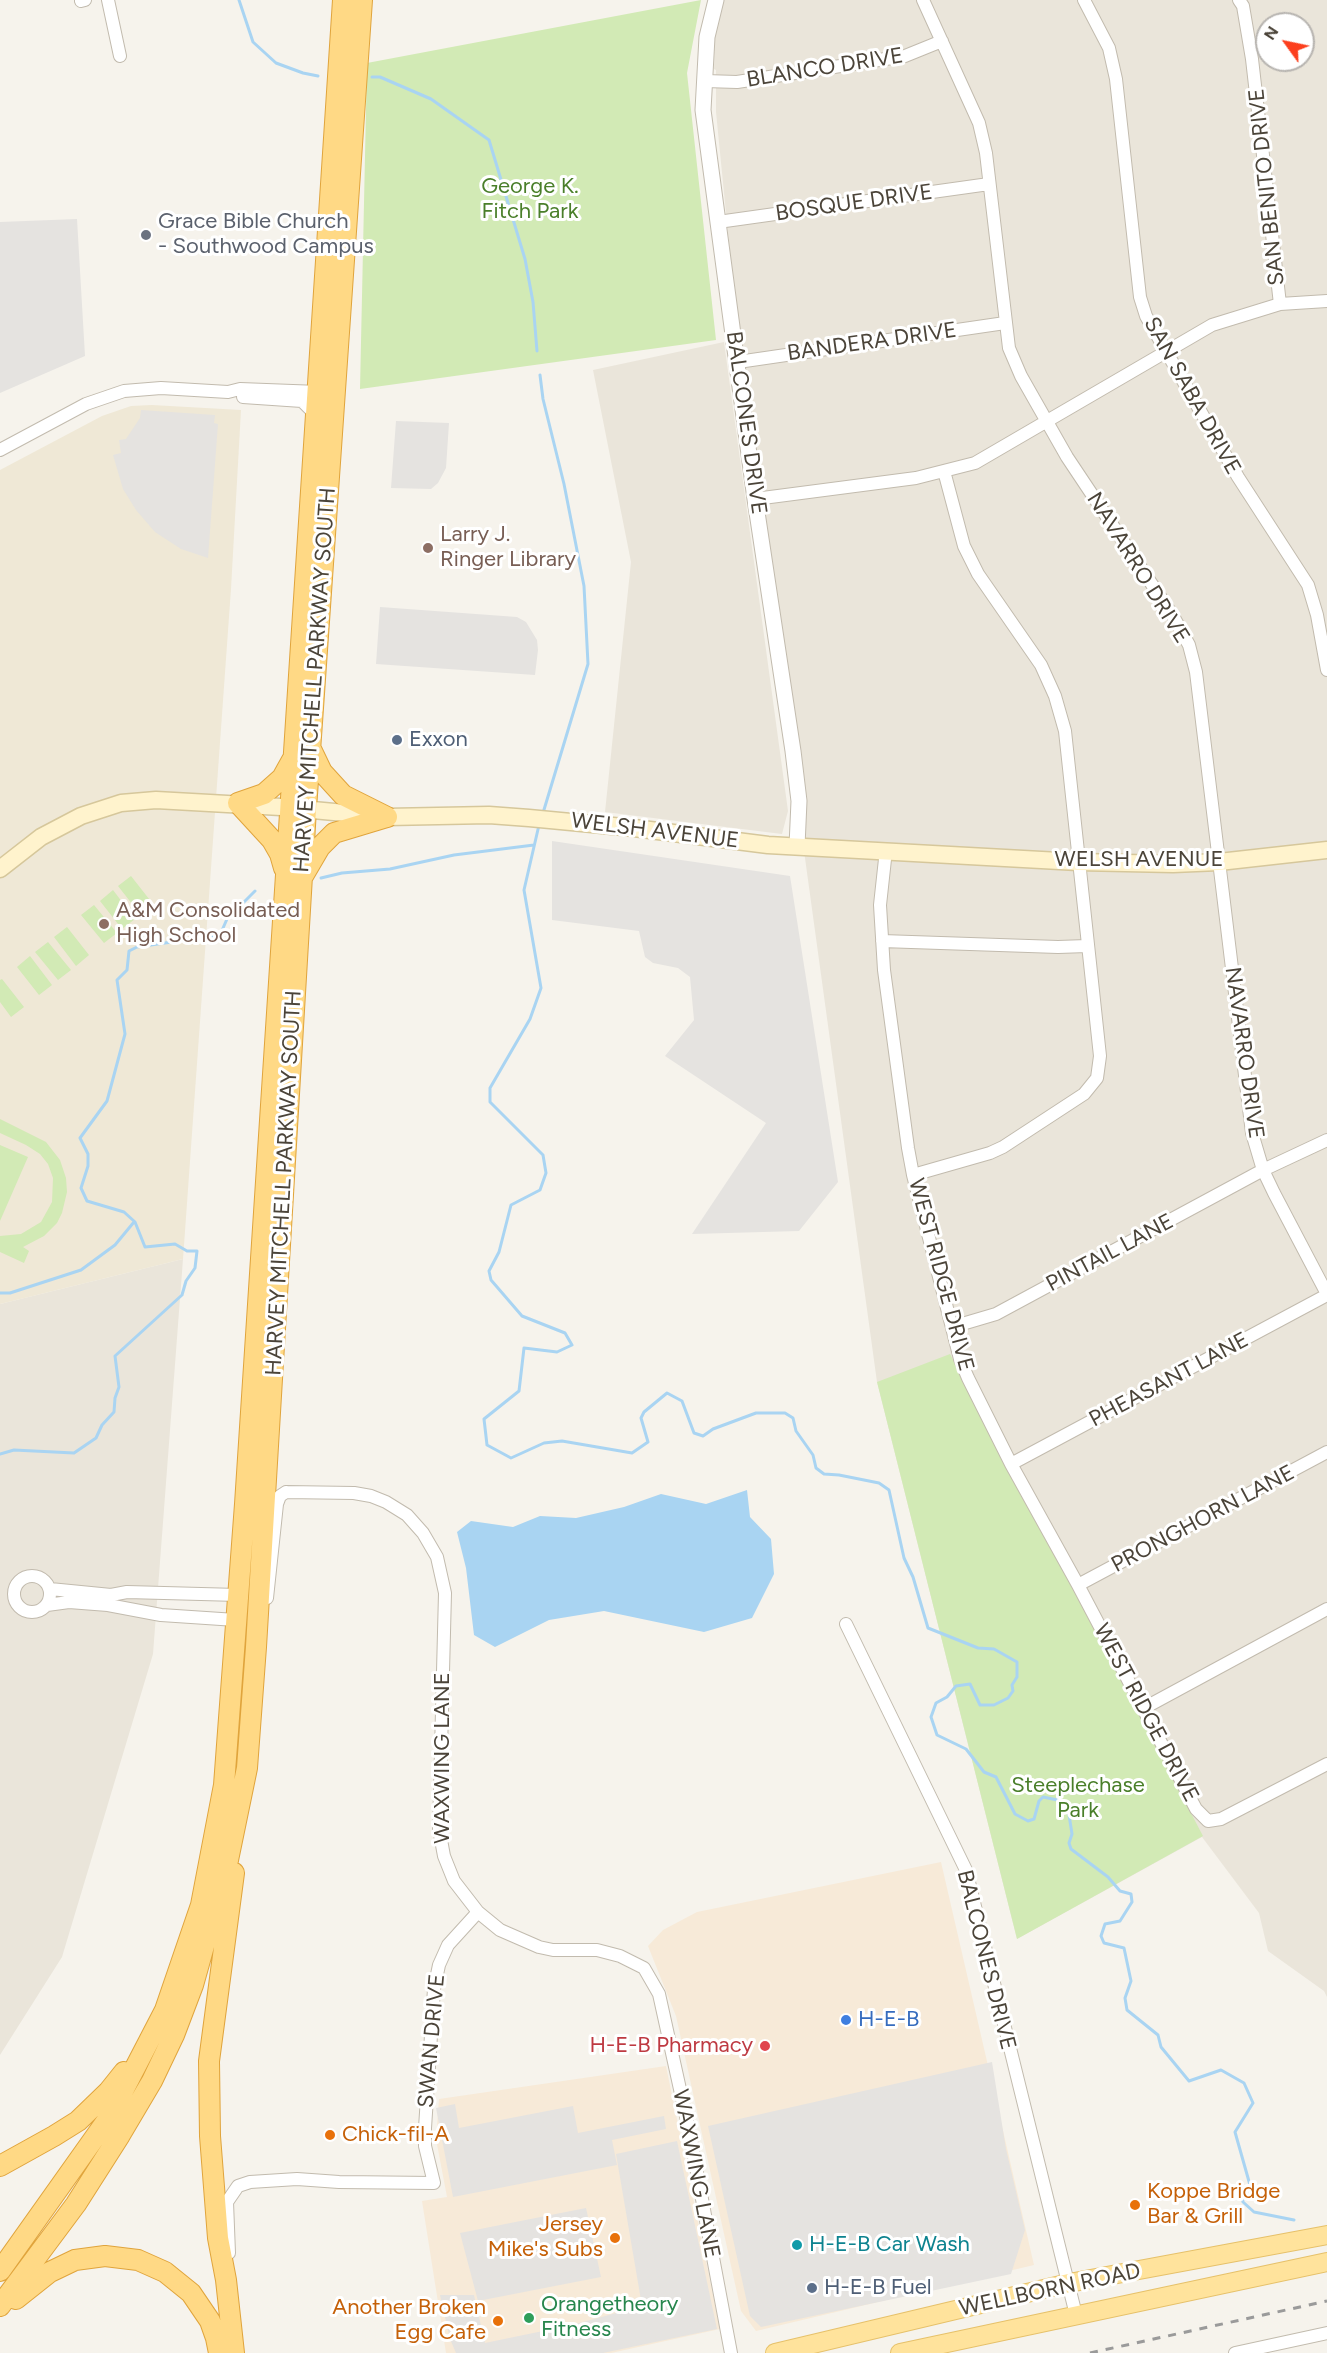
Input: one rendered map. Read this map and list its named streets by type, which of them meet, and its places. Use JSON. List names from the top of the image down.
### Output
{
  "streets": {
    "highway": ["HARVEY MITCHELL PARKWAY SOUTH"],
    "main road": ["WELSH AVENUE", "WELLBORN ROAD"],
    "street": [
      "BLANCO DRIVE",
      "SAN BENITO DRIVE",
      "BOSQUE DRIVE",
      "BANDERA DRIVE",
      "SAN SABA DRIVE",
      "BALCONES DRIVE",
      "NAVARRO DRIVE",
      "PINTAIL LANE",
      "WEST RIDGE DRIVE",
      "PHEASANT LANE",
      "PRONGHORN LANE",
      "WAXWING LANE",
      "SWAN DRIVE"
    ]
  },
  "crossings": [
    ["BLANCO DRIVE", "BALCONES DRIVE"],
    ["BLANCO DRIVE", "NAVARRO DRIVE"],
    ["BOSQUE DRIVE", "BALCONES DRIVE"],
    ["BOSQUE DRIVE", "NAVARRO DRIVE"],
    ["BANDERA DRIVE", "BALCONES DRIVE"],
    ["BANDERA DRIVE", "NAVARRO DRIVE"],
    ["BALCONES DRIVE", "WELSH AVENUE"],
    ["BALCONES DRIVE", "WELLBORN ROAD"],
    ["NAVARRO DRIVE", "WELSH AVENUE"],
    ["NAVARRO DRIVE", "PINTAIL LANE"],
    ["NAVARRO DRIVE", "PHEASANT LANE"],
    ["HARVEY MITCHELL PARKWAY SOUTH", "WELSH AVENUE"],
    ["WELSH AVENUE", "WEST RIDGE DRIVE"],
    ["PINTAIL LANE", "WEST RIDGE DRIVE"],
    ["WEST RIDGE DRIVE", "PHEASANT LANE"],
    ["WEST RIDGE DRIVE", "PRONGHORN LANE"],
    ["WAXWING LANE", "SWAN DRIVE"]
  ],
  "parks": ["George K. Fitch Park", "Steeplechase Park"],
  "places": [
    "Grace Bible Church - Southwood Campus",
    "Larry J. Ringer Library",
    "Exxon",
    "A&M Consolidated High School",
    "H-E-B",
    "H-E-B Pharmacy",
    "Chick-fil-A",
    "Koppe Bridge Bar & Grill",
    "Jersey Mike's Subs",
    "H-E-B Car Wash",
    "H-E-B Fuel",
    "Orangetheory Fitness",
    "Another Broken Egg Cafe"
  ],
  "north": "top left"
}
